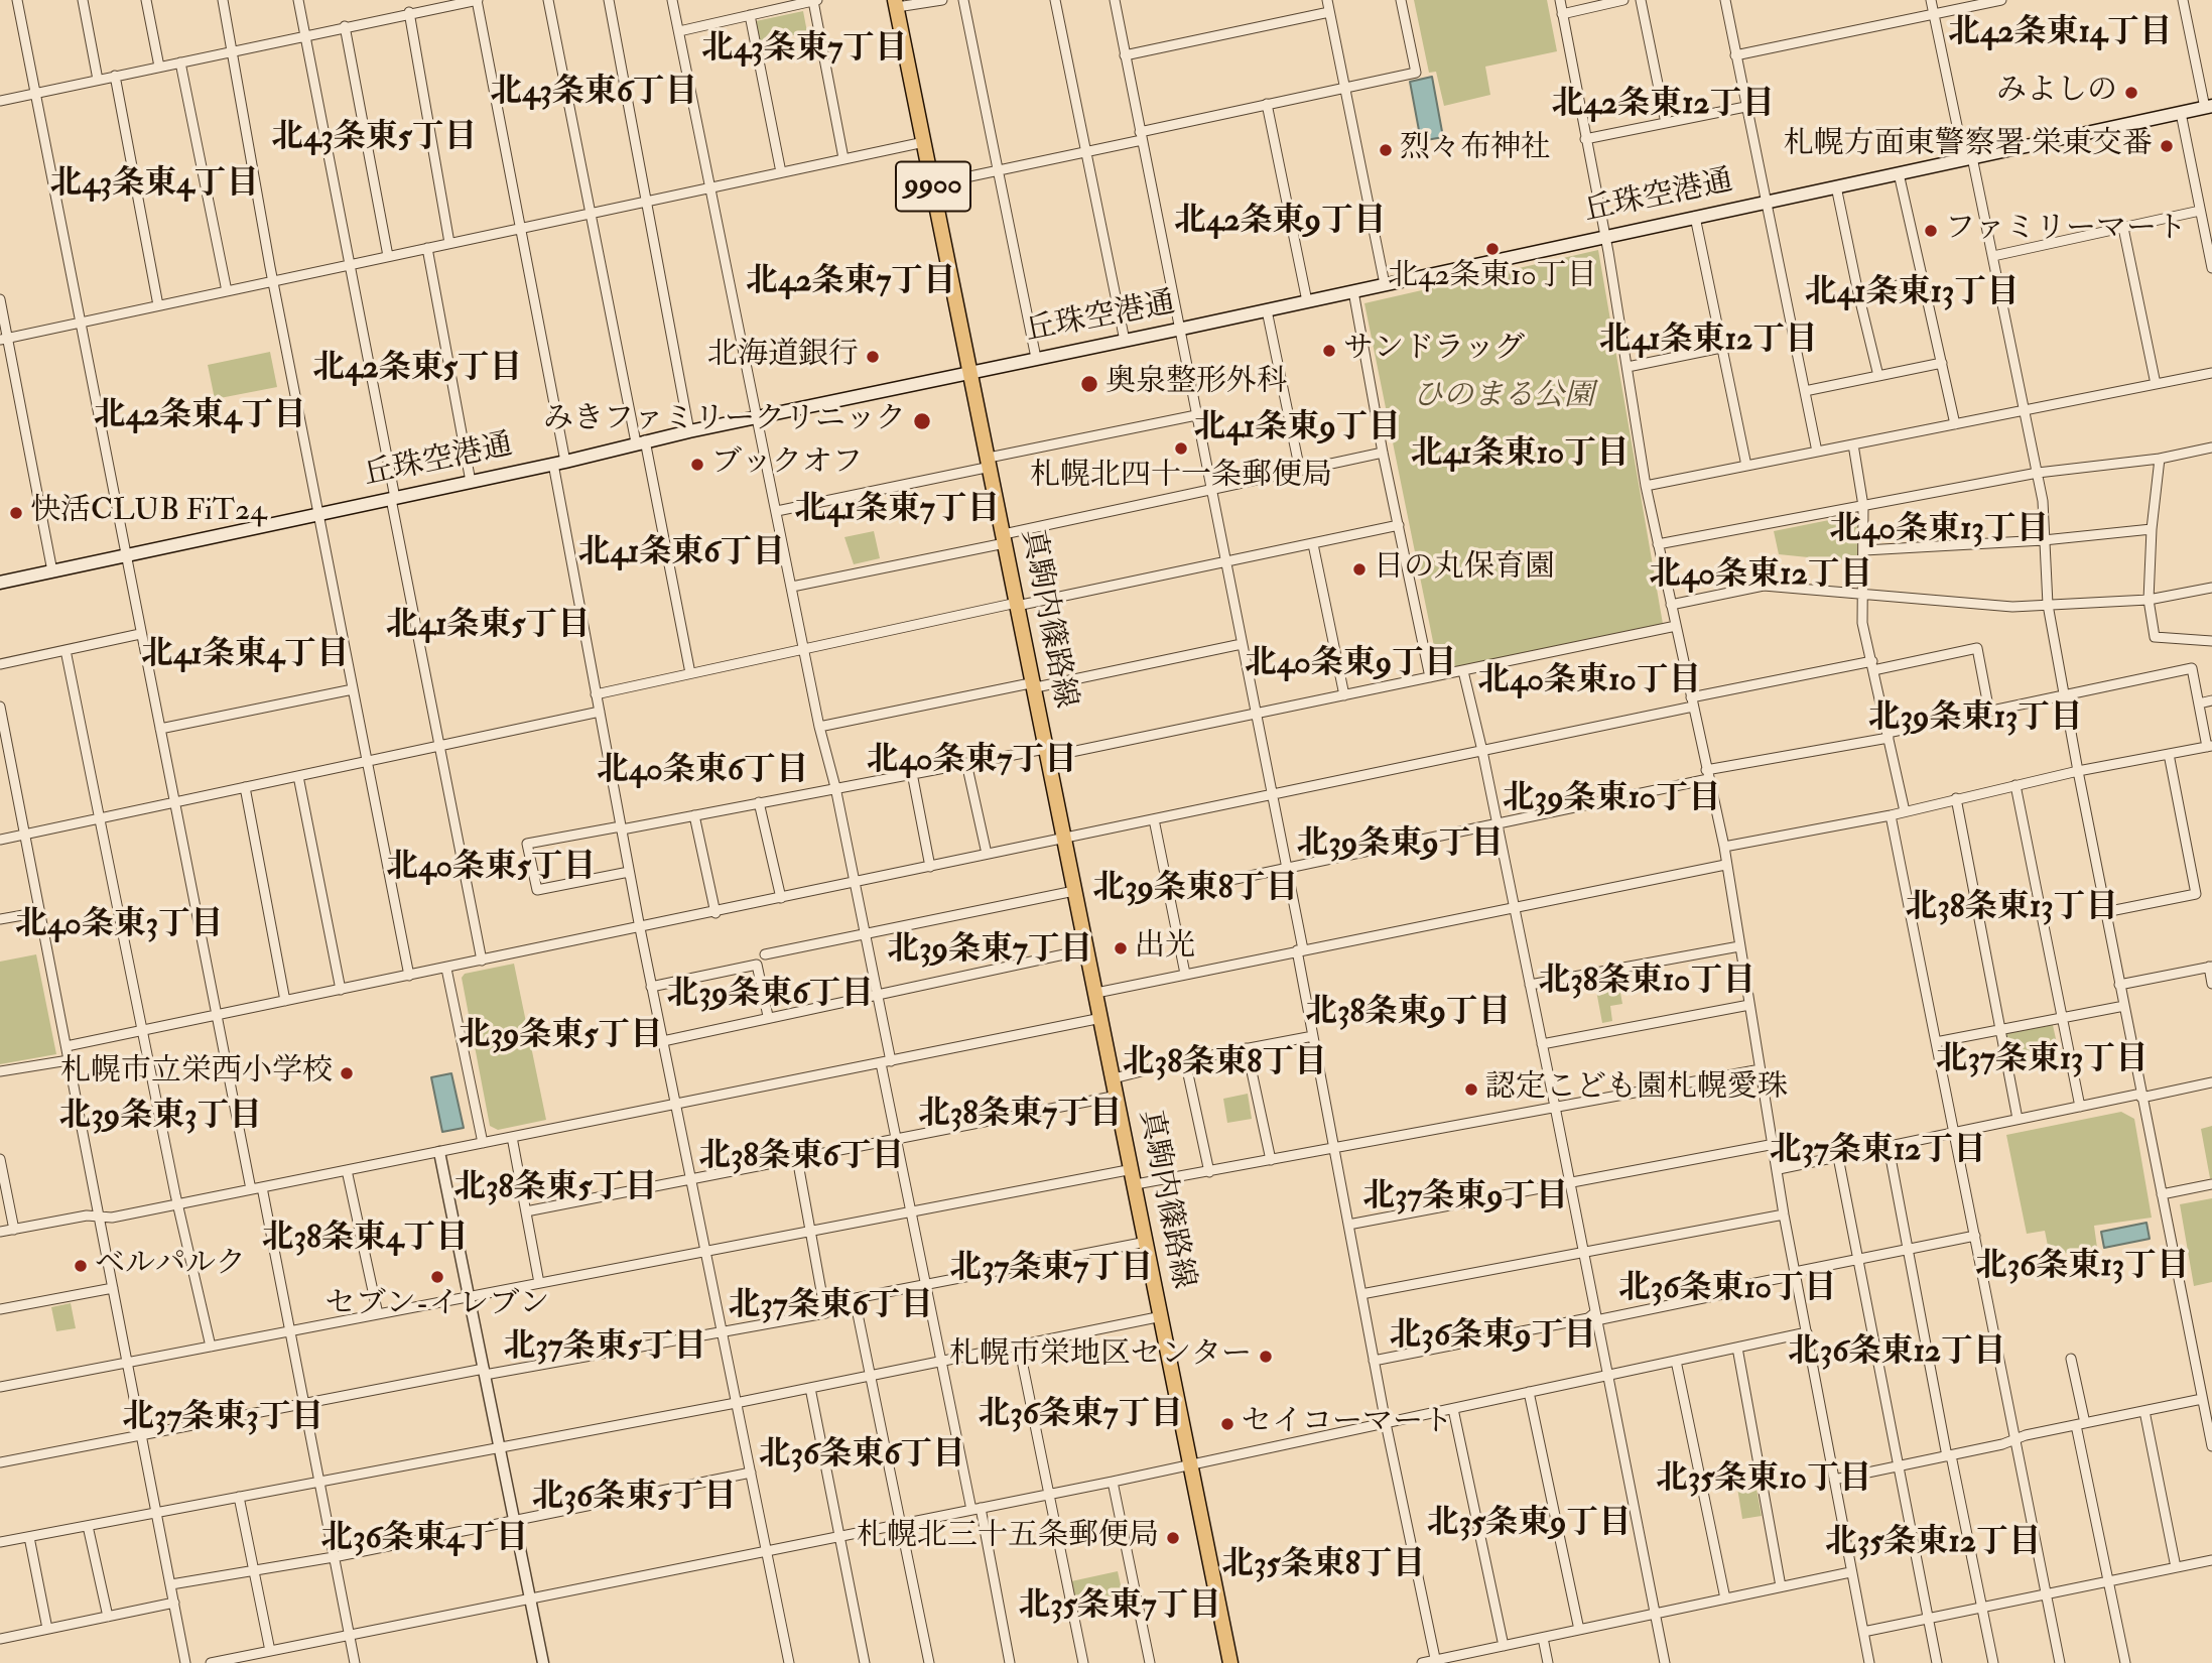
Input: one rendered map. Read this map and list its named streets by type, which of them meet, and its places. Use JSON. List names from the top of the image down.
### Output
{
  "streets": {
    "main road": ["9900", "丘珠空港通", "真駒内篠路線"]
  },
  "crossings": [
    ["丘珠空港通", "真駒内篠路線"]
  ],
  "districts": [
    "北42条東14丁目",
    "北43条東7丁目",
    "北43条東6丁目",
    "北42条東12丁目",
    "北43条東5丁目",
    "北43条東4丁目",
    "北42条東9丁目",
    "北42条東7丁目",
    "北41条東13丁目",
    "北41条東12丁目",
    "北42条東5丁目",
    "北42条東4丁目",
    "北41条東9丁目",
    "北41条東10丁目",
    "北41条東7丁目",
    "北40条東13丁目",
    "北41条東6丁目",
    "北40条東12丁目",
    "北41条東5丁目",
    "北41条東4丁目",
    "北40条東9丁目",
    "北40条東10丁目",
    "北39条東13丁目",
    "北40条東7丁目",
    "北40条東6丁目",
    "北39条東10丁目",
    "北39条東9丁目",
    "北40条東5丁目",
    "北39条東8丁目",
    "北38条東13丁目",
    "北40条東3丁目",
    "北39条東7丁目",
    "北38条東10丁目",
    "北39条東6丁目",
    "北38条東9丁目",
    "北39条東5丁目",
    "北37条東13丁目",
    "北38条東8丁目",
    "北38条東7丁目",
    "北39条東3丁目",
    "北37条東12丁目",
    "北38条東6丁目",
    "北38条東5丁目",
    "北37条東9丁目",
    "北38条東4丁目",
    "北36条東13丁目",
    "北37条東7丁目",
    "北36条東10丁目",
    "北37条東6丁目",
    "北36条東9丁目",
    "北37条東5丁目",
    "北36条東12丁目",
    "北36条東7丁目",
    "北37条東3丁目",
    "北36条東6丁目",
    "北35条東10丁目",
    "北36条東5丁目",
    "北35条東9丁目",
    "北36条東4丁目",
    "北35条東12丁目",
    "北35条東8丁目",
    "北35条東7丁目"
  ],
  "parks": ["ひのまる公園"],
  "places": [
    "みよしの",
    "札幌方面東警察署 栄東交番",
    "烈々布神社",
    "ファミリーマート",
    "北42条東10丁目",
    "サンドラッグ",
    "北海道銀行",
    "奥泉整形外科",
    "みきファミリークリニック",
    "札幌北四十一条郵便局",
    "ブックオフ",
    "快活CLUB FiT24",
    "日の丸保育園",
    "出光",
    "札幌市立栄西小学校",
    "認定こども園札幌愛珠",
    "ベルパルク",
    "セブン-イレブン",
    "札幌市栄地区センター",
    "セイコーマート",
    "札幌北三十五条郵便局"
  ]
}
